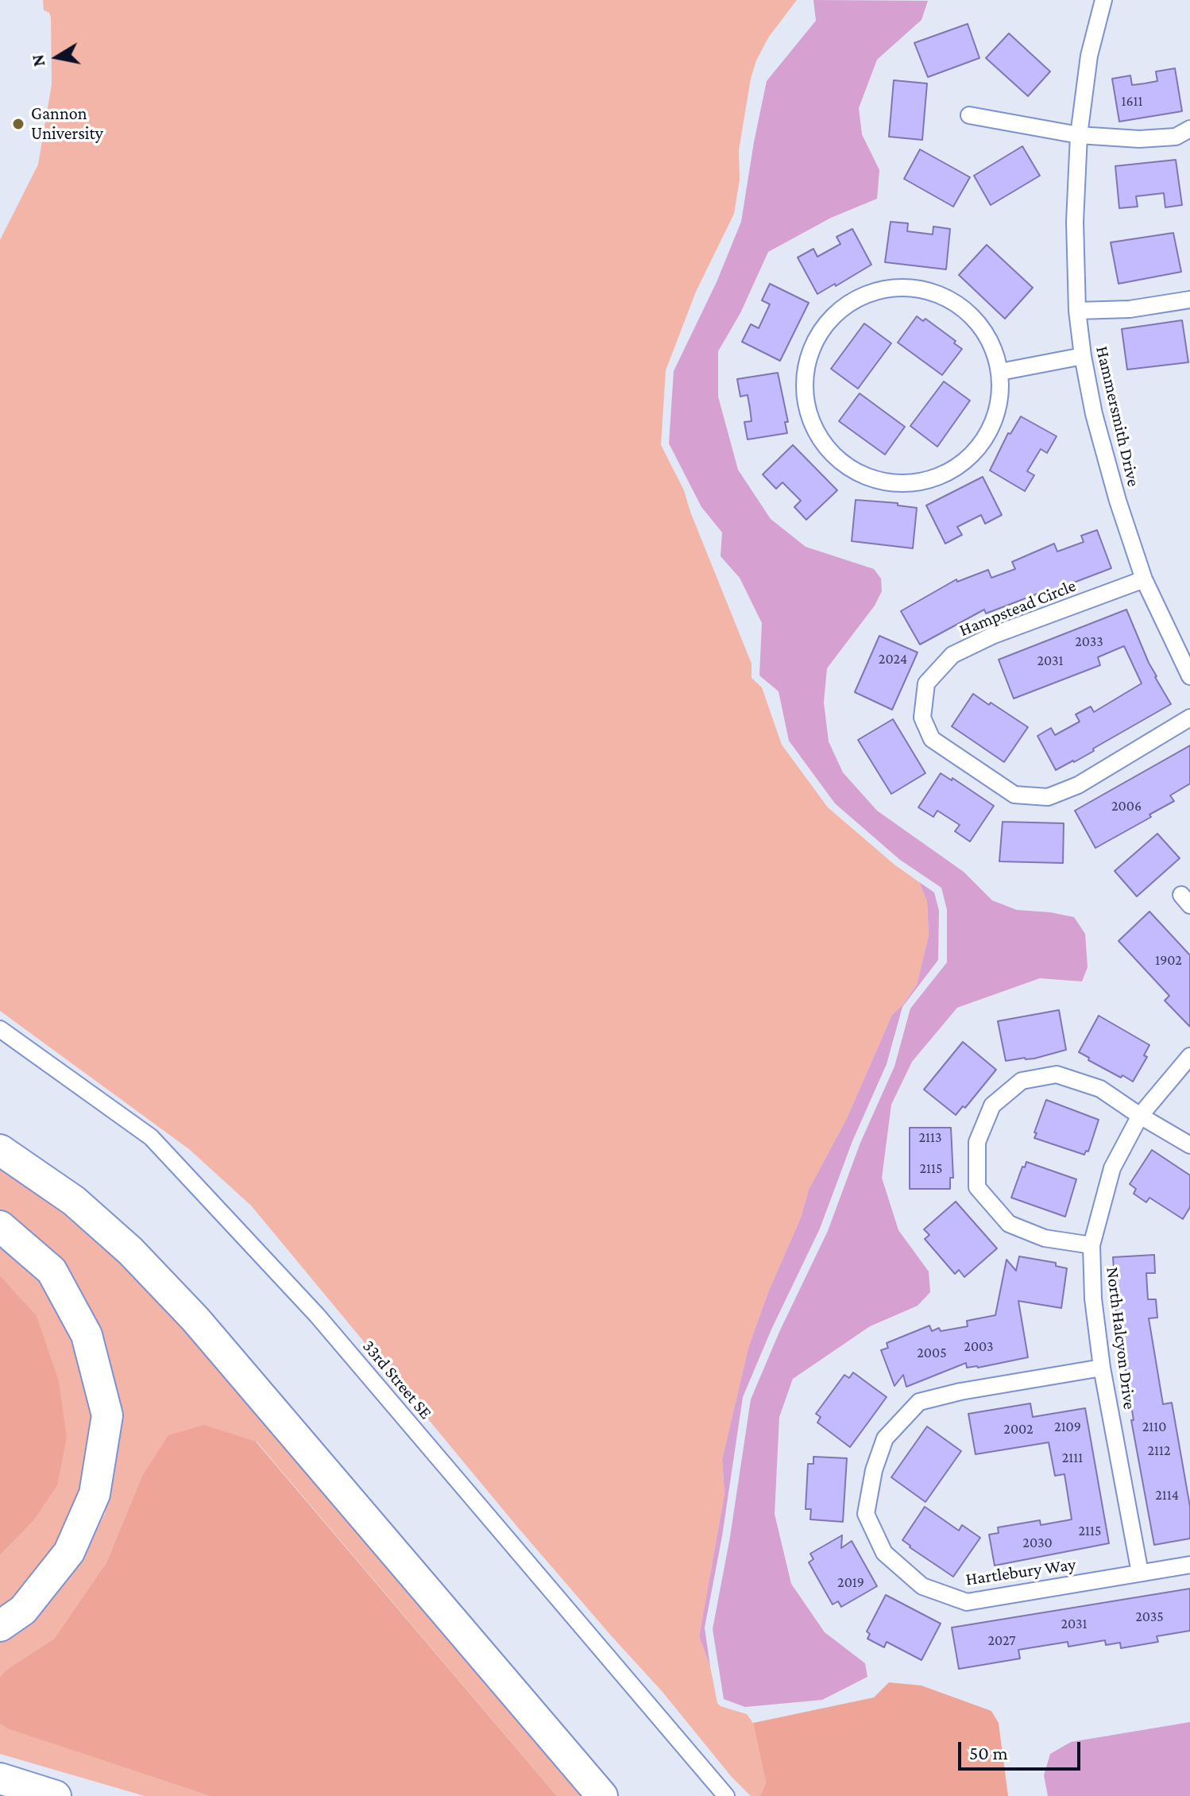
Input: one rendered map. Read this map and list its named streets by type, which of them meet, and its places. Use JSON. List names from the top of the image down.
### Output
{
  "streets": {
    "street": [
      "Hammersmith Drive",
      "Hampstead Circle",
      "North Halcyon Drive",
      "33rd Street SE",
      "Hartlebury Way"
    ]
  },
  "crossings": [
    ["Hammersmith Drive", "Hampstead Circle"],
    ["North Halcyon Drive", "Hartlebury Way"]
  ],
  "places": ["Gannon University"],
  "house_numbers": [
    "1611",
    "2033",
    "2024",
    "2031",
    "2006",
    "1902",
    "2113",
    "2115",
    "2003",
    "2005",
    "2109",
    "2110",
    "2002",
    "2112",
    "2111",
    "2114",
    "2115",
    "2030",
    "2019",
    "2035",
    "2031",
    "2027"
  ],
  "scale_bar": "50 m",
  "north": "left"
}
